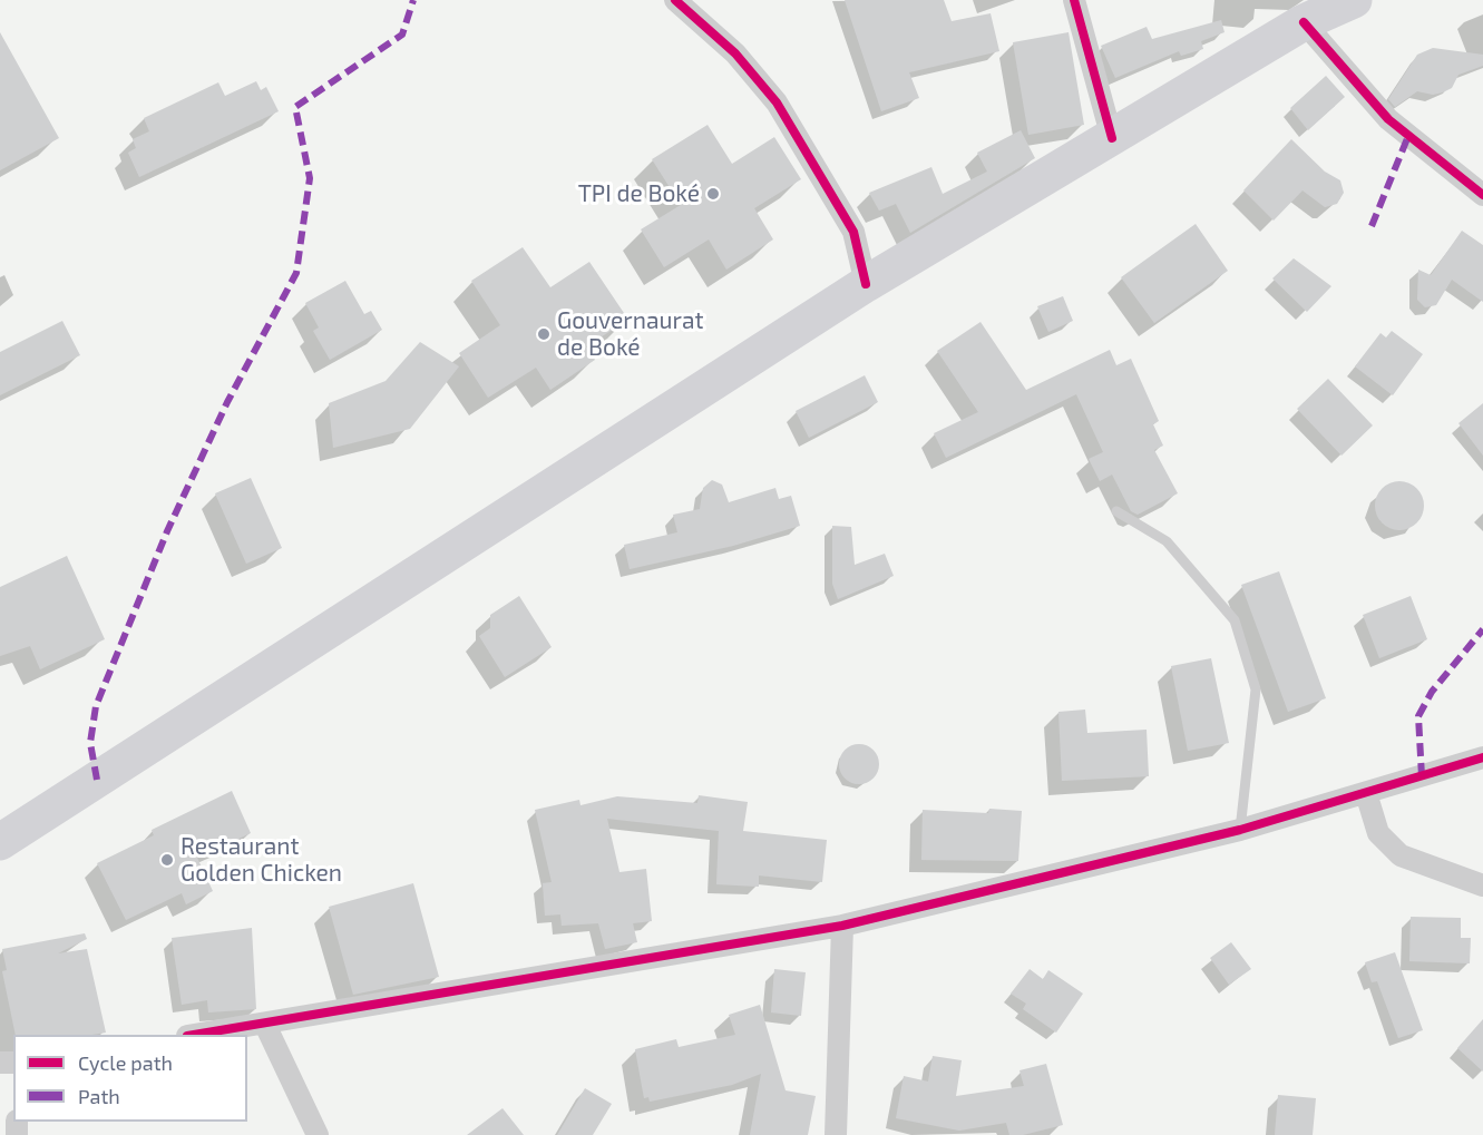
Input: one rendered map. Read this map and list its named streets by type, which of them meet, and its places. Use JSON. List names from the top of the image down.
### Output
{
  "places": ["TPI de Boké", "Gouvernaurat de Boké", "Restaurant Golden Chicken"],
  "legend": ["Cycle path", "Path"]
}
